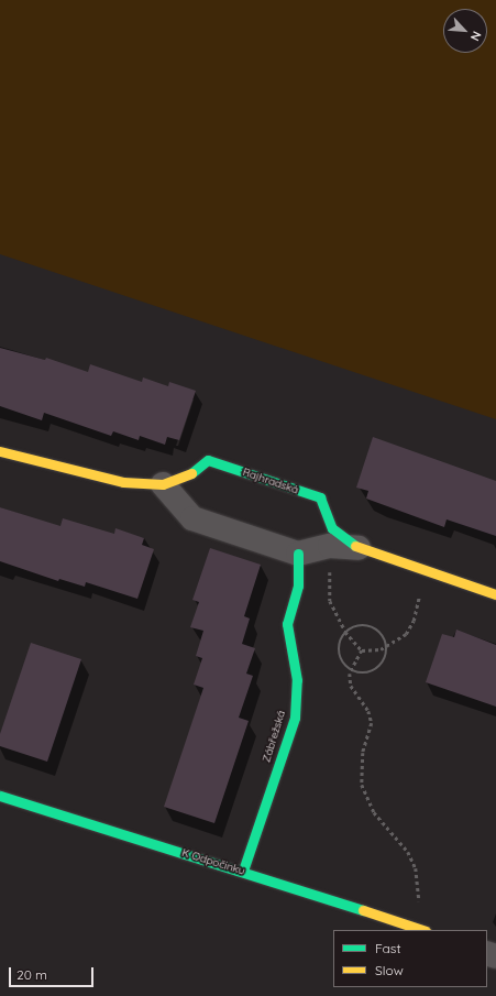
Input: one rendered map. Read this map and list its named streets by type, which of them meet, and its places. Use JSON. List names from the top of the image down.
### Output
{
  "streets": {
    "street": ["Rajhradská", "Zábřežská", "K Odpočinku"]
  },
  "crossings": [
    ["Rajhradská", "Zábřežská"],
    ["Zábřežská", "K Odpočinku"]
  ],
  "legend": ["Fast", "Slow"],
  "scale_bar": "20 m",
  "north": "bottom right"
}
